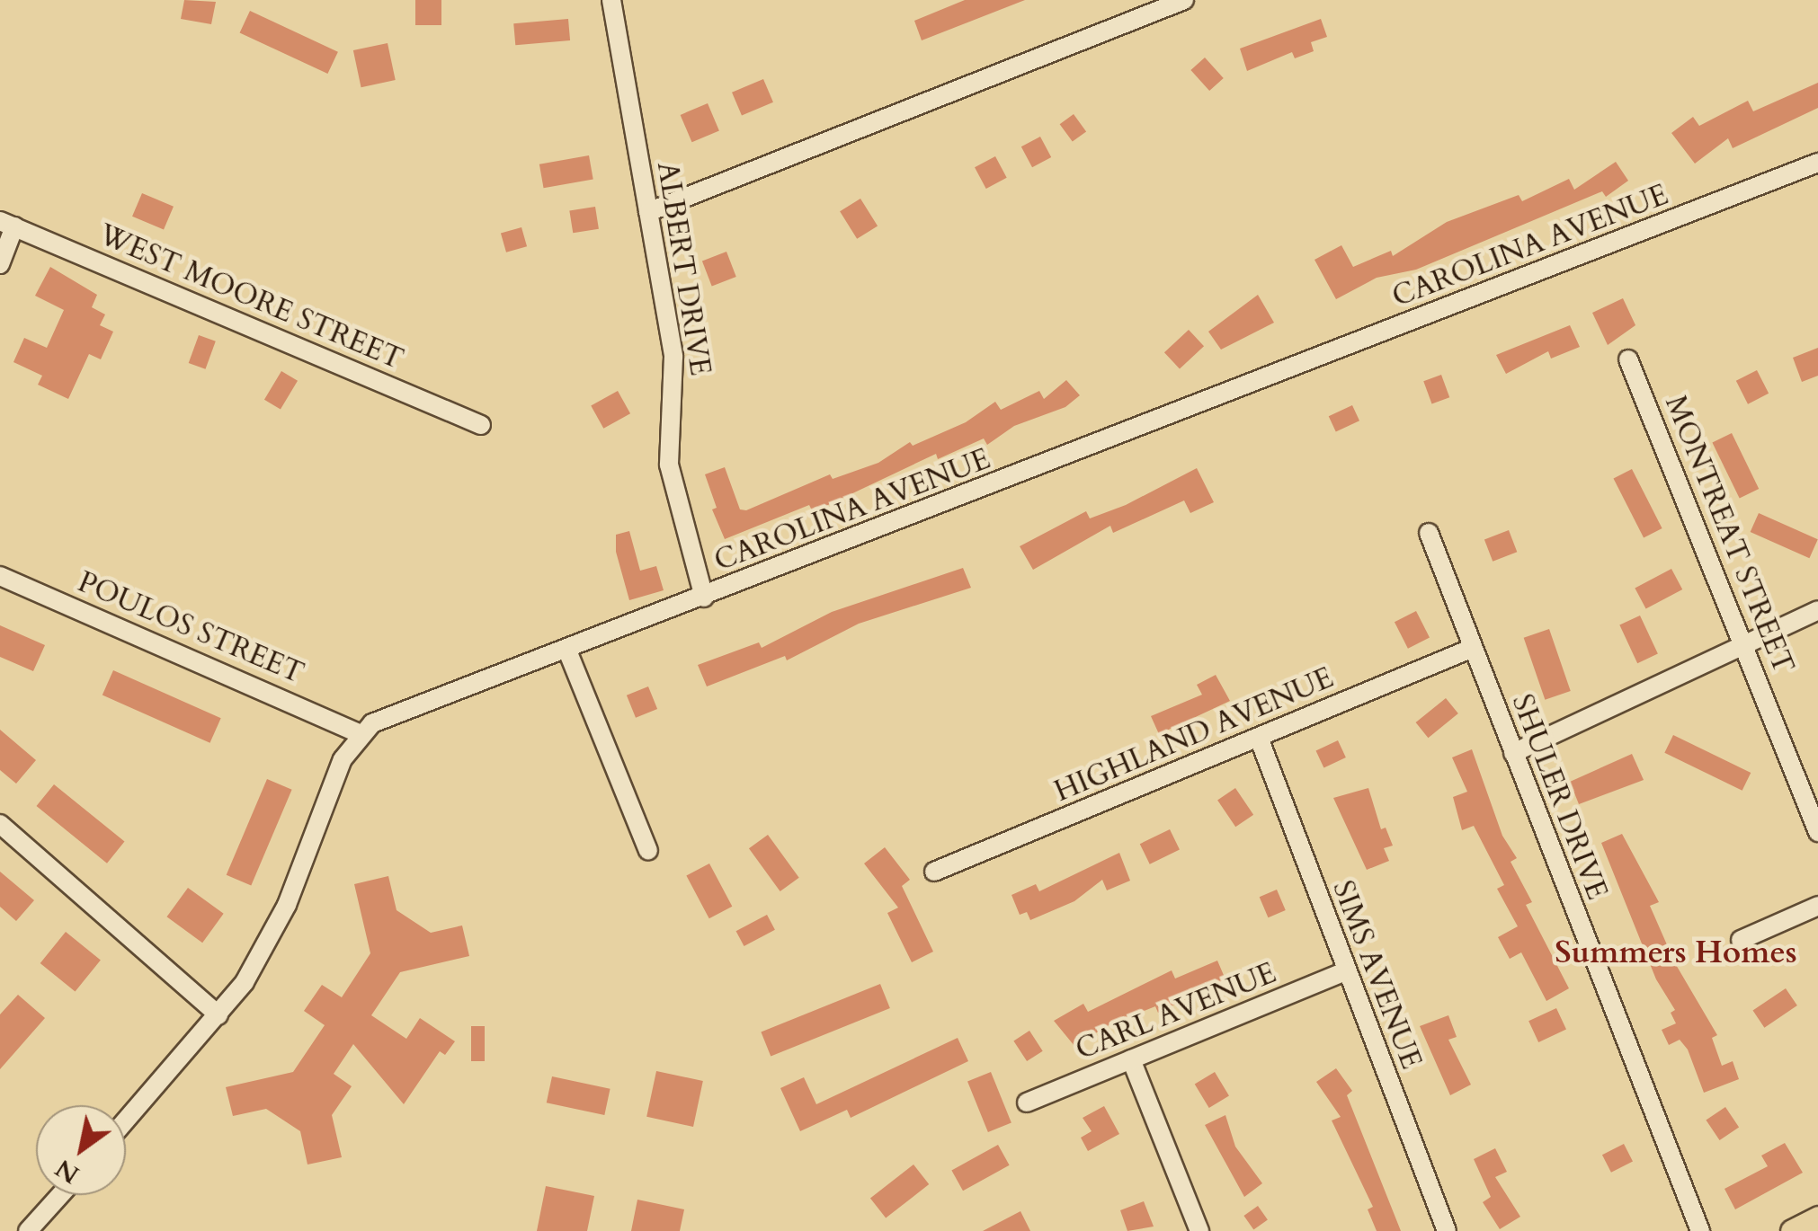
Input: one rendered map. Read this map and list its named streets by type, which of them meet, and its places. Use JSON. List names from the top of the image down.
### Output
{
  "streets": {
    "street": [
      "CAROLINA AVENUE",
      "ALBERT DRIVE",
      "WEST MOORE STREET",
      "MONTREAT STREET",
      "POULOS STREET",
      "HIGHLAND AVENUE",
      "SHULER DRIVE",
      "SIMS AVENUE",
      "CARL AVENUE"
    ]
  },
  "crossings": [
    ["CAROLINA AVENUE", "ALBERT DRIVE"],
    ["CAROLINA AVENUE", "POULOS STREET"],
    ["HIGHLAND AVENUE", "SHULER DRIVE"],
    ["HIGHLAND AVENUE", "SIMS AVENUE"],
    ["SIMS AVENUE", "CARL AVENUE"]
  ],
  "districts": ["Summers Homes"],
  "north": "bottom left"
}
